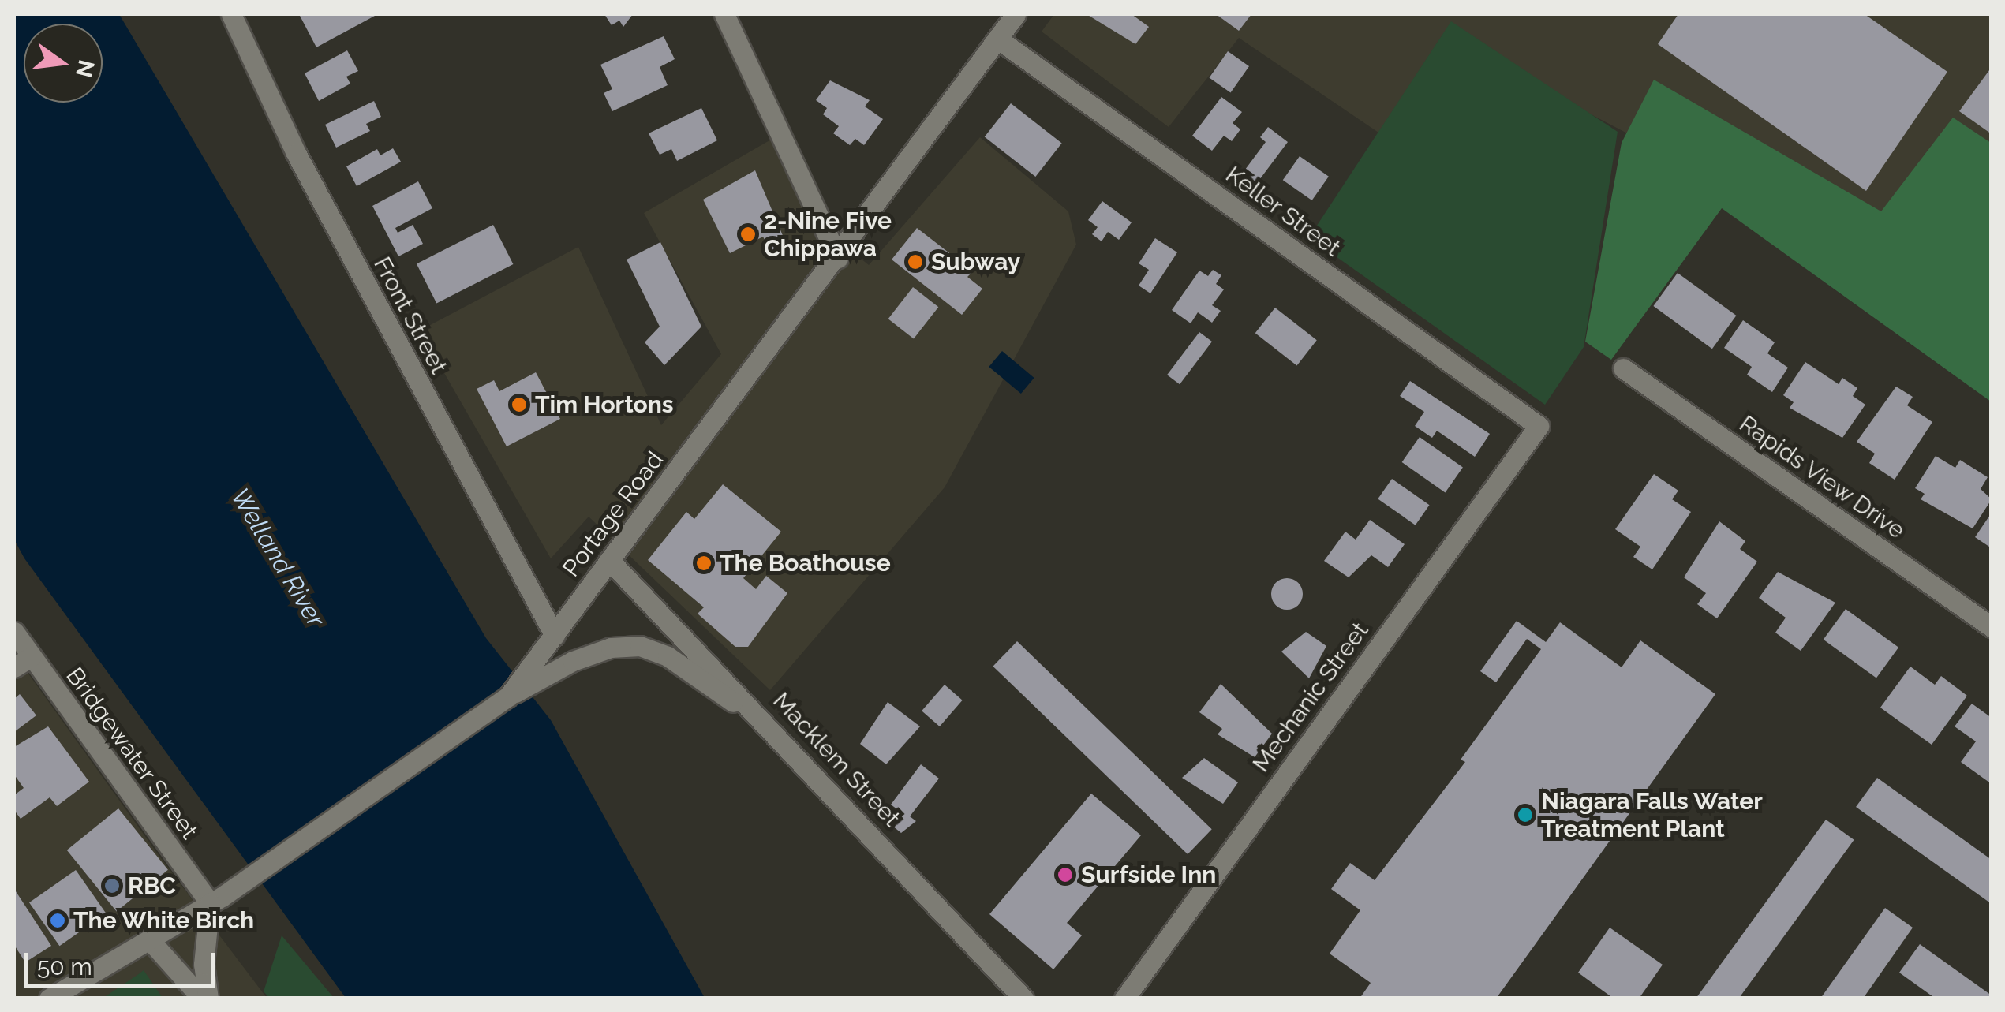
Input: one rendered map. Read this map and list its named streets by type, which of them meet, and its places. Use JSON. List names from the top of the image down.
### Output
{
  "streets": {
    "street": [
      "Keller Street",
      "Front Street",
      "Rapids View Drive",
      "Portage Road",
      "Mechanic Street",
      "Bridgewater Street",
      "Macklem Street"
    ]
  },
  "crossings": [
    ["Keller Street", "Portage Road"],
    ["Keller Street", "Mechanic Street"],
    ["Front Street", "Portage Road"],
    ["Portage Road", "Bridgewater Street"],
    ["Portage Road", "Macklem Street"]
  ],
  "water": ["Welland River"],
  "places": [
    "2-Nine Five Chippawa",
    "Subway",
    "Tim Hortons",
    "The Boathouse",
    "Niagara Falls Water Treatment Plant",
    "Surfside Inn",
    "RBC",
    "The White Birch"
  ],
  "scale_bar": "50 m",
  "north": "right"
}
